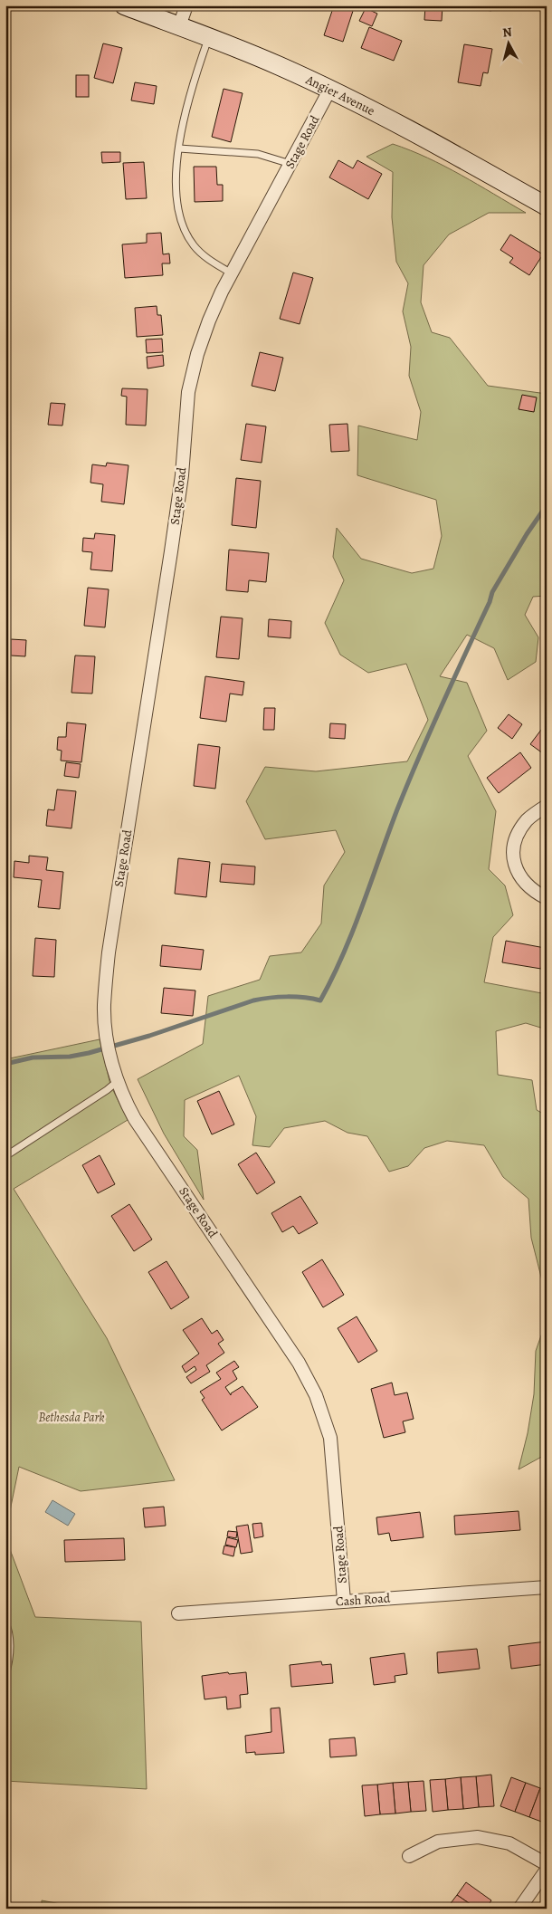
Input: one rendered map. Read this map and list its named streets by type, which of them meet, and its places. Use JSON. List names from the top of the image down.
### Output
{
  "streets": {
    "main road": ["Angier Avenue"],
    "street": ["Stage Road", "Cash Road"]
  },
  "crossings": [
    ["Angier Avenue", "Stage Road"],
    ["Stage Road", "Cash Road"]
  ],
  "parks": ["Bethesda Park"],
  "north": "top"
}
